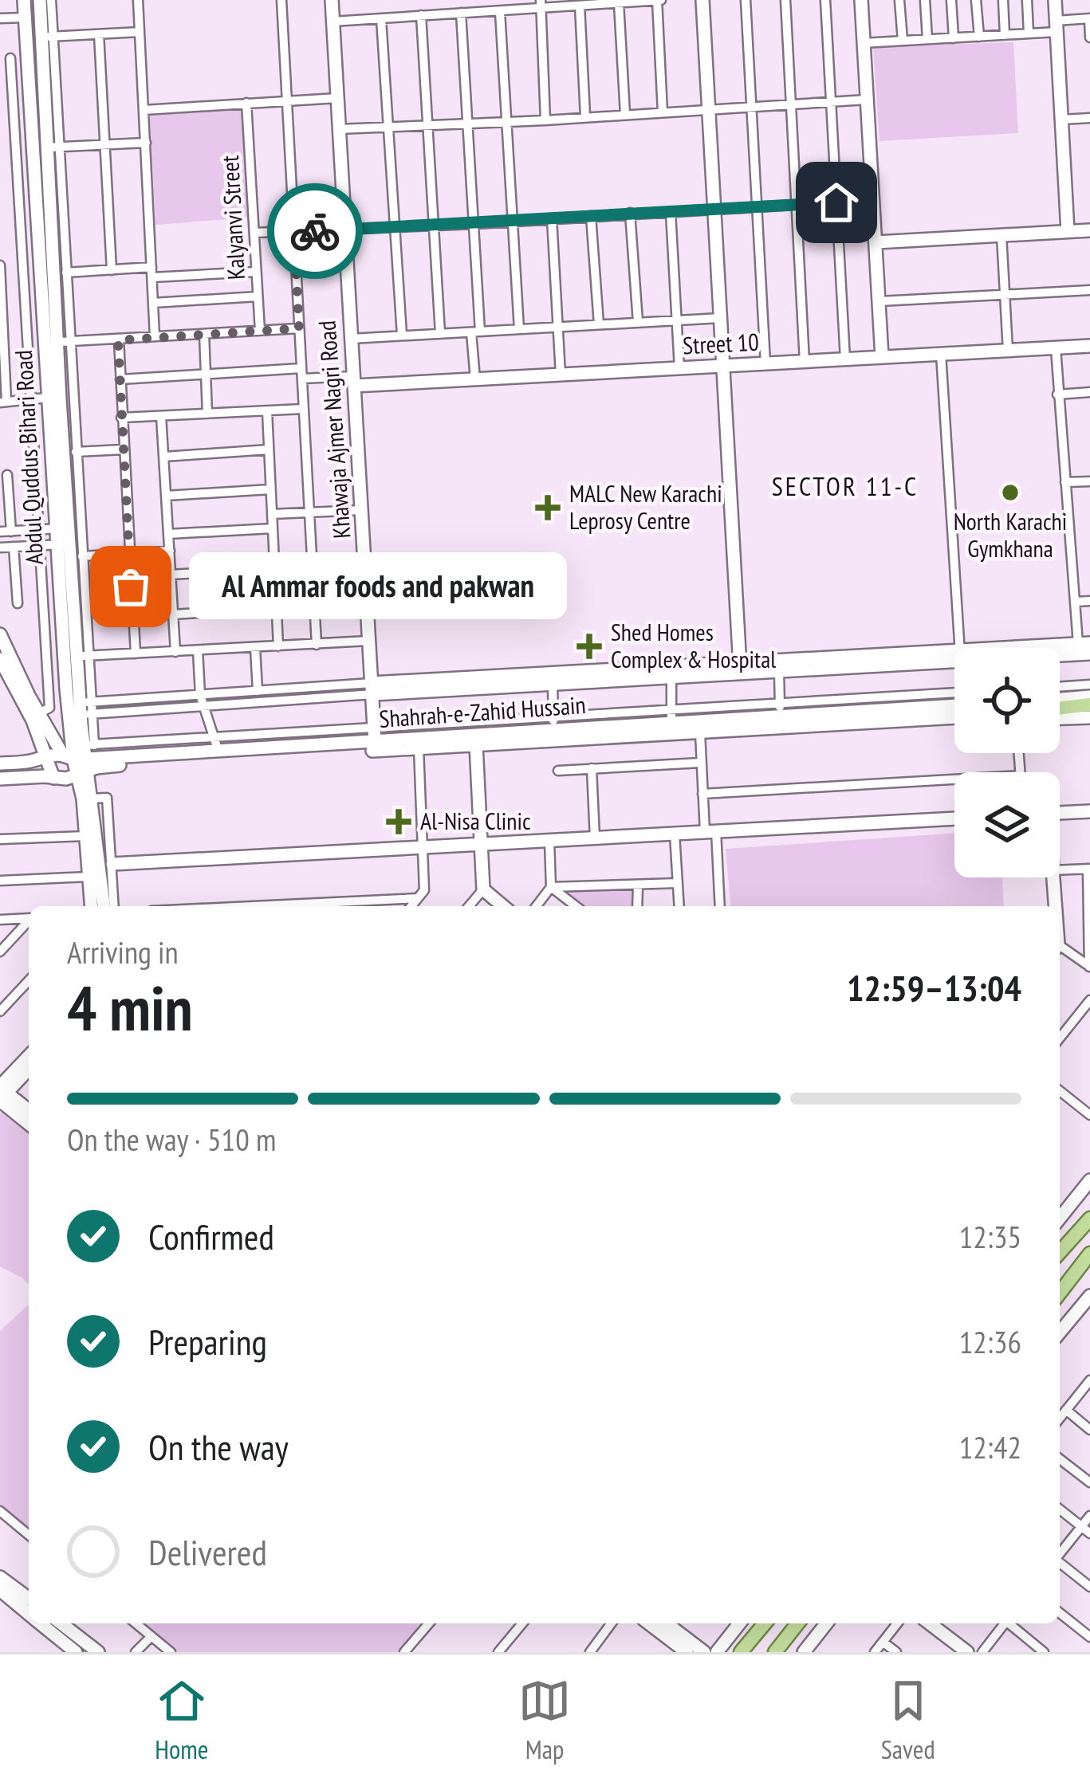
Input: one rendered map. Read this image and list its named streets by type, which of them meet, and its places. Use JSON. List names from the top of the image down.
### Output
{
  "streets": {
    "street": [
      "Kalyanvi Street",
      "Street 10",
      "Khawaja Ajmer Nagri Road",
      "Abdul Quddus Bihari Road",
      "Shahrah-e-Zahid Hussain"
    ]
  },
  "crossings": [
    ["Street 10", "Khawaja Ajmer Nagri Road"],
    ["Khawaja Ajmer Nagri Road", "Shahrah-e-Zahid Hussain"],
    ["Abdul Quddus Bihari Road", "Shahrah-e-Zahid Hussain"]
  ],
  "districts": ["SECTOR 11-C"],
  "places": {
    "other": ["North Karachi Gymkhana", "Al Ammar foods and pakwan"],
    "health": ["MALC New Karachi Leprosy Centre", "Shed Homes Complex & Hospital", "Al-Nisa Clinic"]
  },
  "page": {
    "bubble": "Al Ammar foods and pakwan",
    "heading": ["4 min", "Arriving in", "12:59–13:04"],
    "bar": "On the way · 510 m",
    "list": [
      ["Confirmed", "12:35"],
      ["Preparing", "12:36"],
      ["On the way", "12:42"],
      "Delivered"
    ],
    "tabs": ["Home", "Map", "Saved"]
  }
}
